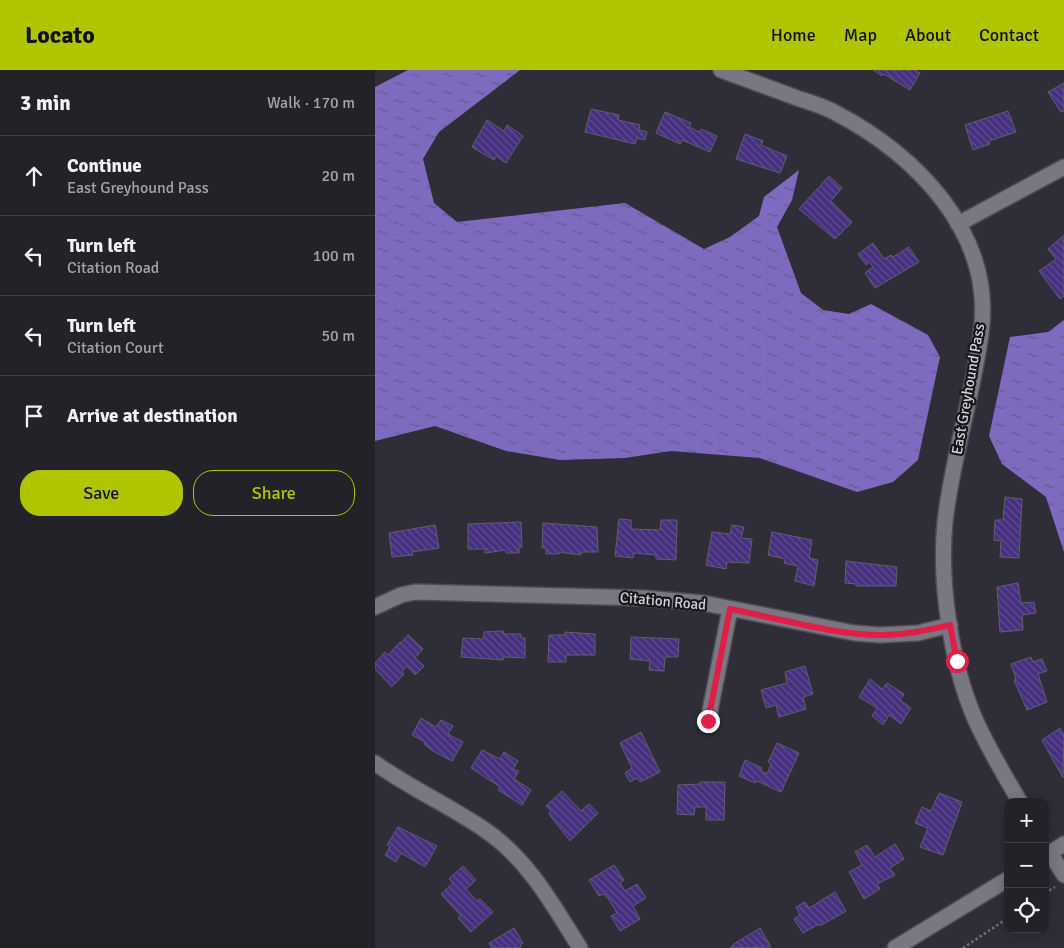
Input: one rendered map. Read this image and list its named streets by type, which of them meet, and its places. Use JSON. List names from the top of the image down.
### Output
{
  "streets": {
    "street": ["East Greyhound Pass", "Citation Road"]
  },
  "crossings": [
    ["East Greyhound Pass", "Citation Road"]
  ],
  "page": {
    "header": "Locato",
    "nav": [
      "Home",
      "Map",
      "About",
      "Contact"
    ],
    "heading": ["3 min", "Walk · 170 m"],
    "list": [
      ["Continue", "East Greyhound Pass", "20 m"],
      ["Turn left", "Citation Road", "100 m"],
      ["Turn left", "Citation Court", "50 m"],
      "Arrive at destination"
    ],
    "buttons": ["Save", "Share"],
    "map_buttons": ["+", "−"]
  }
}
